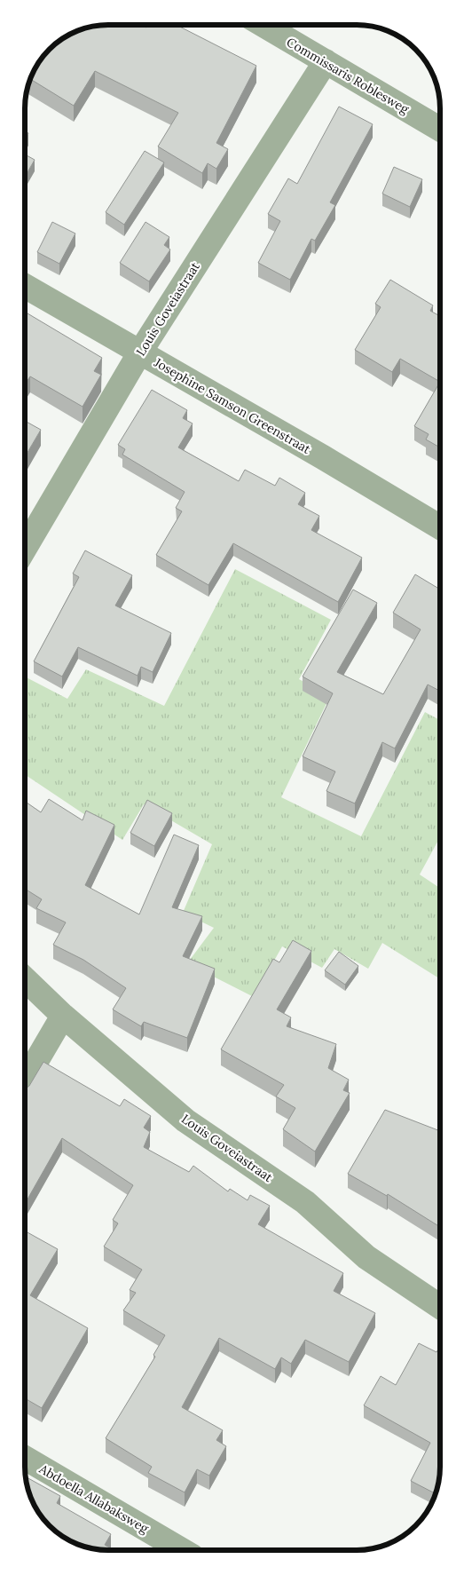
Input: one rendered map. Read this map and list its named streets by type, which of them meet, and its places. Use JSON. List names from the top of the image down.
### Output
{
  "streets": {
    "street": [
      "Commissaris Roblesweg",
      "Louis Goveiastraat",
      "Josephine Samson Greenstraat",
      "Abdoella Allabaksweg"
    ]
  },
  "crossings": [
    ["Commissaris Roblesweg", "Louis Goveiastraat"],
    ["Louis Goveiastraat", "Josephine Samson Greenstraat"]
  ]
}
